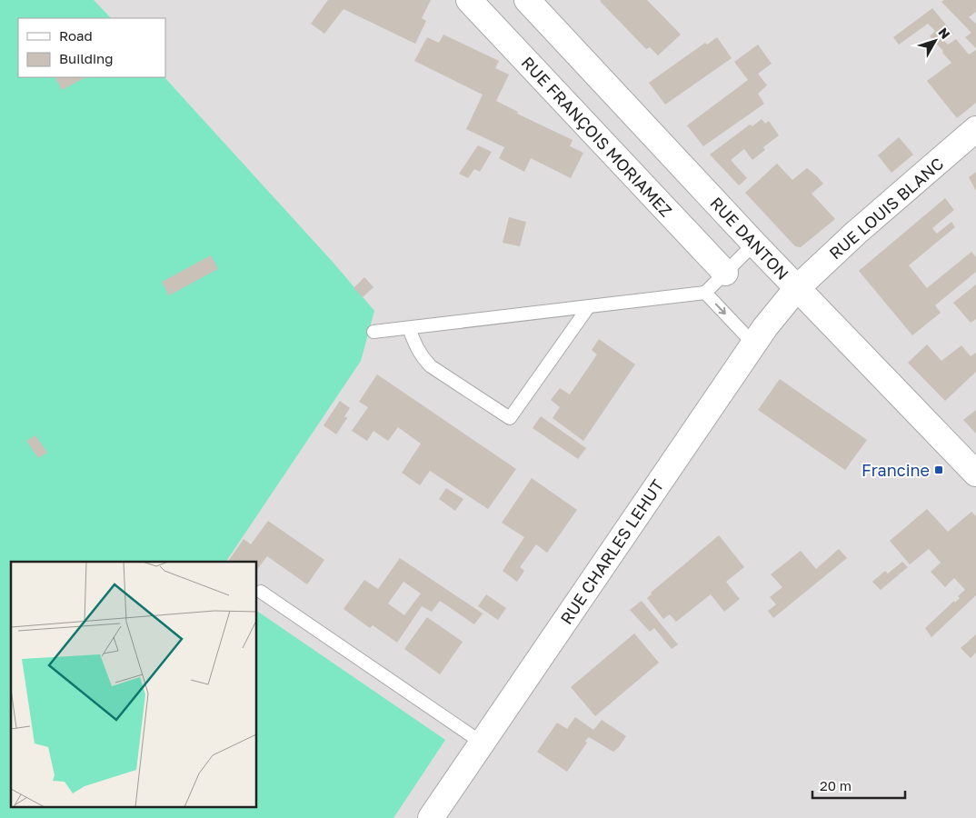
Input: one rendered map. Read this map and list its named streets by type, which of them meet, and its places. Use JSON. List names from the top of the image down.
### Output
{
  "streets": {
    "street": [
      "RUE FRANÇOIS MORIAMEZ",
      "RUE LOUIS BLANC",
      "RUE DANTON",
      "RUE CHARLES LEHUT"
    ]
  },
  "crossings": [
    ["RUE LOUIS BLANC", "RUE DANTON"],
    ["RUE LOUIS BLANC", "RUE CHARLES LEHUT"],
    ["RUE DANTON", "RUE CHARLES LEHUT"]
  ],
  "places": {
    "transit": ["Francine"]
  },
  "legend": ["Road", "Building"],
  "scale_bar": "20 m",
  "north": "top right"
}
